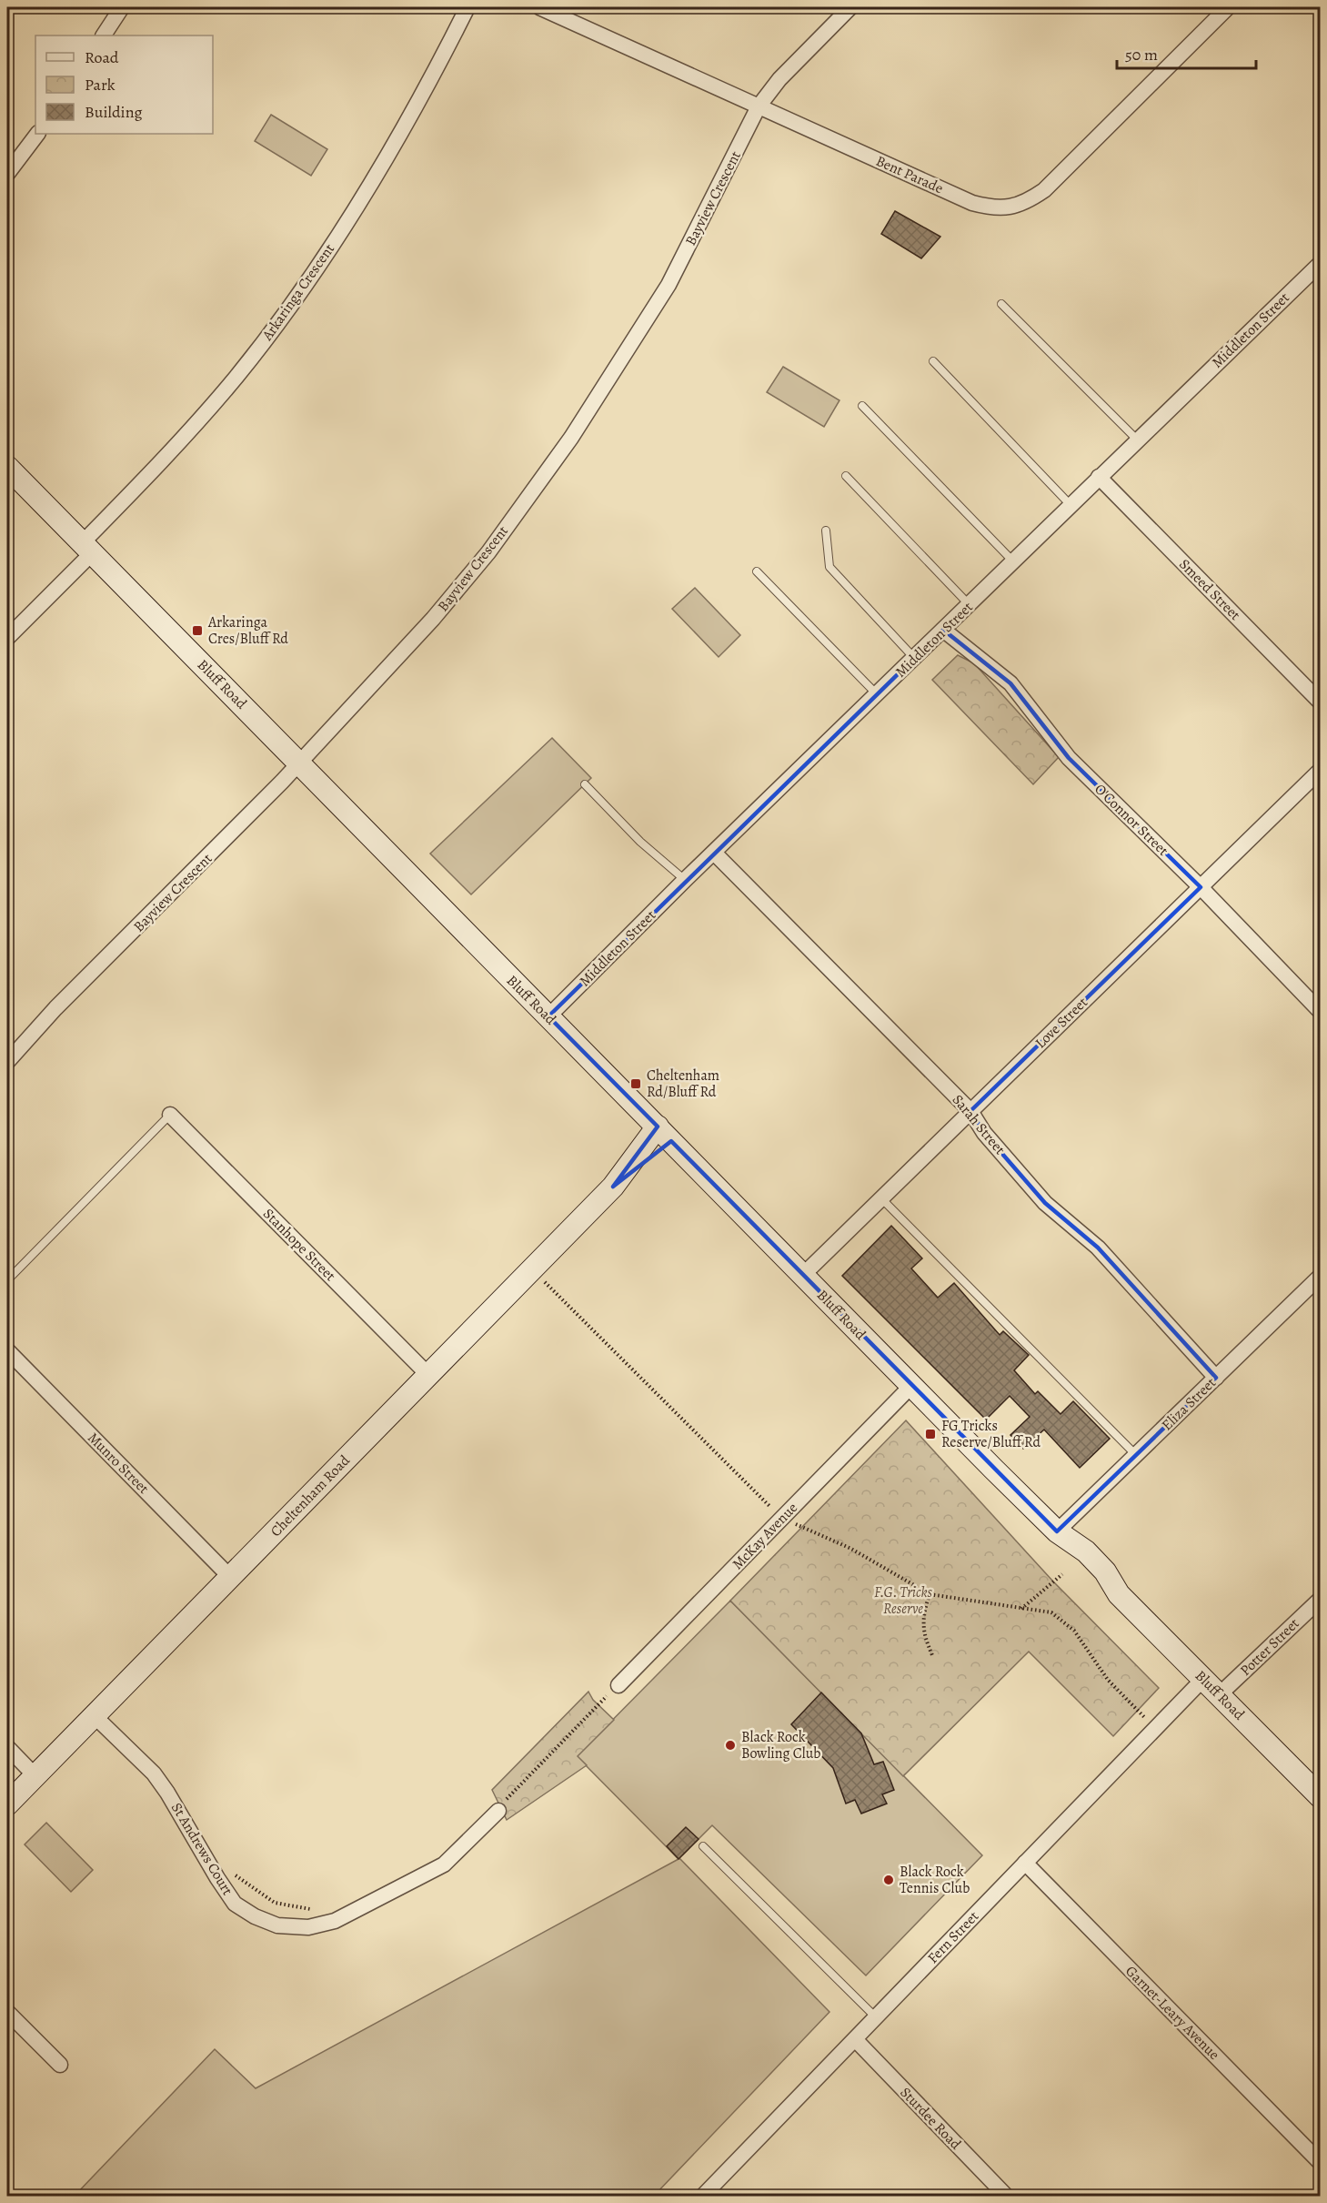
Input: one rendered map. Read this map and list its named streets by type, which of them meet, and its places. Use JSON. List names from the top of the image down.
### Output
{
  "streets": {
    "main road": ["Bluff Road", "Cheltenham Road"],
    "street": [
      "Bent Parade",
      "Bayview Crescent",
      "Arkaringa Crescent",
      "Middleton Street",
      "Smeed Street",
      "O'Connor Street",
      "Love Street",
      "Sarah Street",
      "Stanhope Street",
      "Eliza Street",
      "Munro Street",
      "McKay Avenue",
      "Potter Street",
      "St Andrews Court",
      "Fern Street",
      "Garnet-Leary Avenue",
      "Sturdee Road"
    ]
  },
  "crossings": [
    ["Bent Parade", "Bayview Crescent"],
    ["Bayview Crescent", "Bluff Road"],
    ["Arkaringa Crescent", "Bluff Road"],
    ["Middleton Street", "Smeed Street"],
    ["Middleton Street", "Bluff Road"],
    ["Middleton Street", "O'Connor Street"],
    ["Middleton Street", "Sarah Street"],
    ["Bluff Road", "Love Street"],
    ["Bluff Road", "Eliza Street"],
    ["Bluff Road", "Cheltenham Road"],
    ["Bluff Road", "McKay Avenue"],
    ["Bluff Road", "Potter Street"],
    ["Bluff Road", "Fern Street"],
    ["O'Connor Street", "Love Street"],
    ["Love Street", "Sarah Street"],
    ["Sarah Street", "Eliza Street"],
    ["Stanhope Street", "Cheltenham Road"],
    ["Munro Street", "Cheltenham Road"],
    ["Cheltenham Road", "St Andrews Court"],
    ["Fern Street", "Garnet-Leary Avenue"],
    ["Fern Street", "Sturdee Road"]
  ],
  "parks": ["F.G. Tricks Reserve"],
  "places": {
    "transit": ["Arkaringa Cres/Bluff Rd", "Cheltenham Rd/Bluff Rd", "FG Tricks Reserve/Bluff Rd"],
    "other": ["Black Rock Bowling Club", "Black Rock Tennis Club"]
  },
  "legend": ["Road", "Park", "Building"],
  "scale_bar": "50 m"
}
